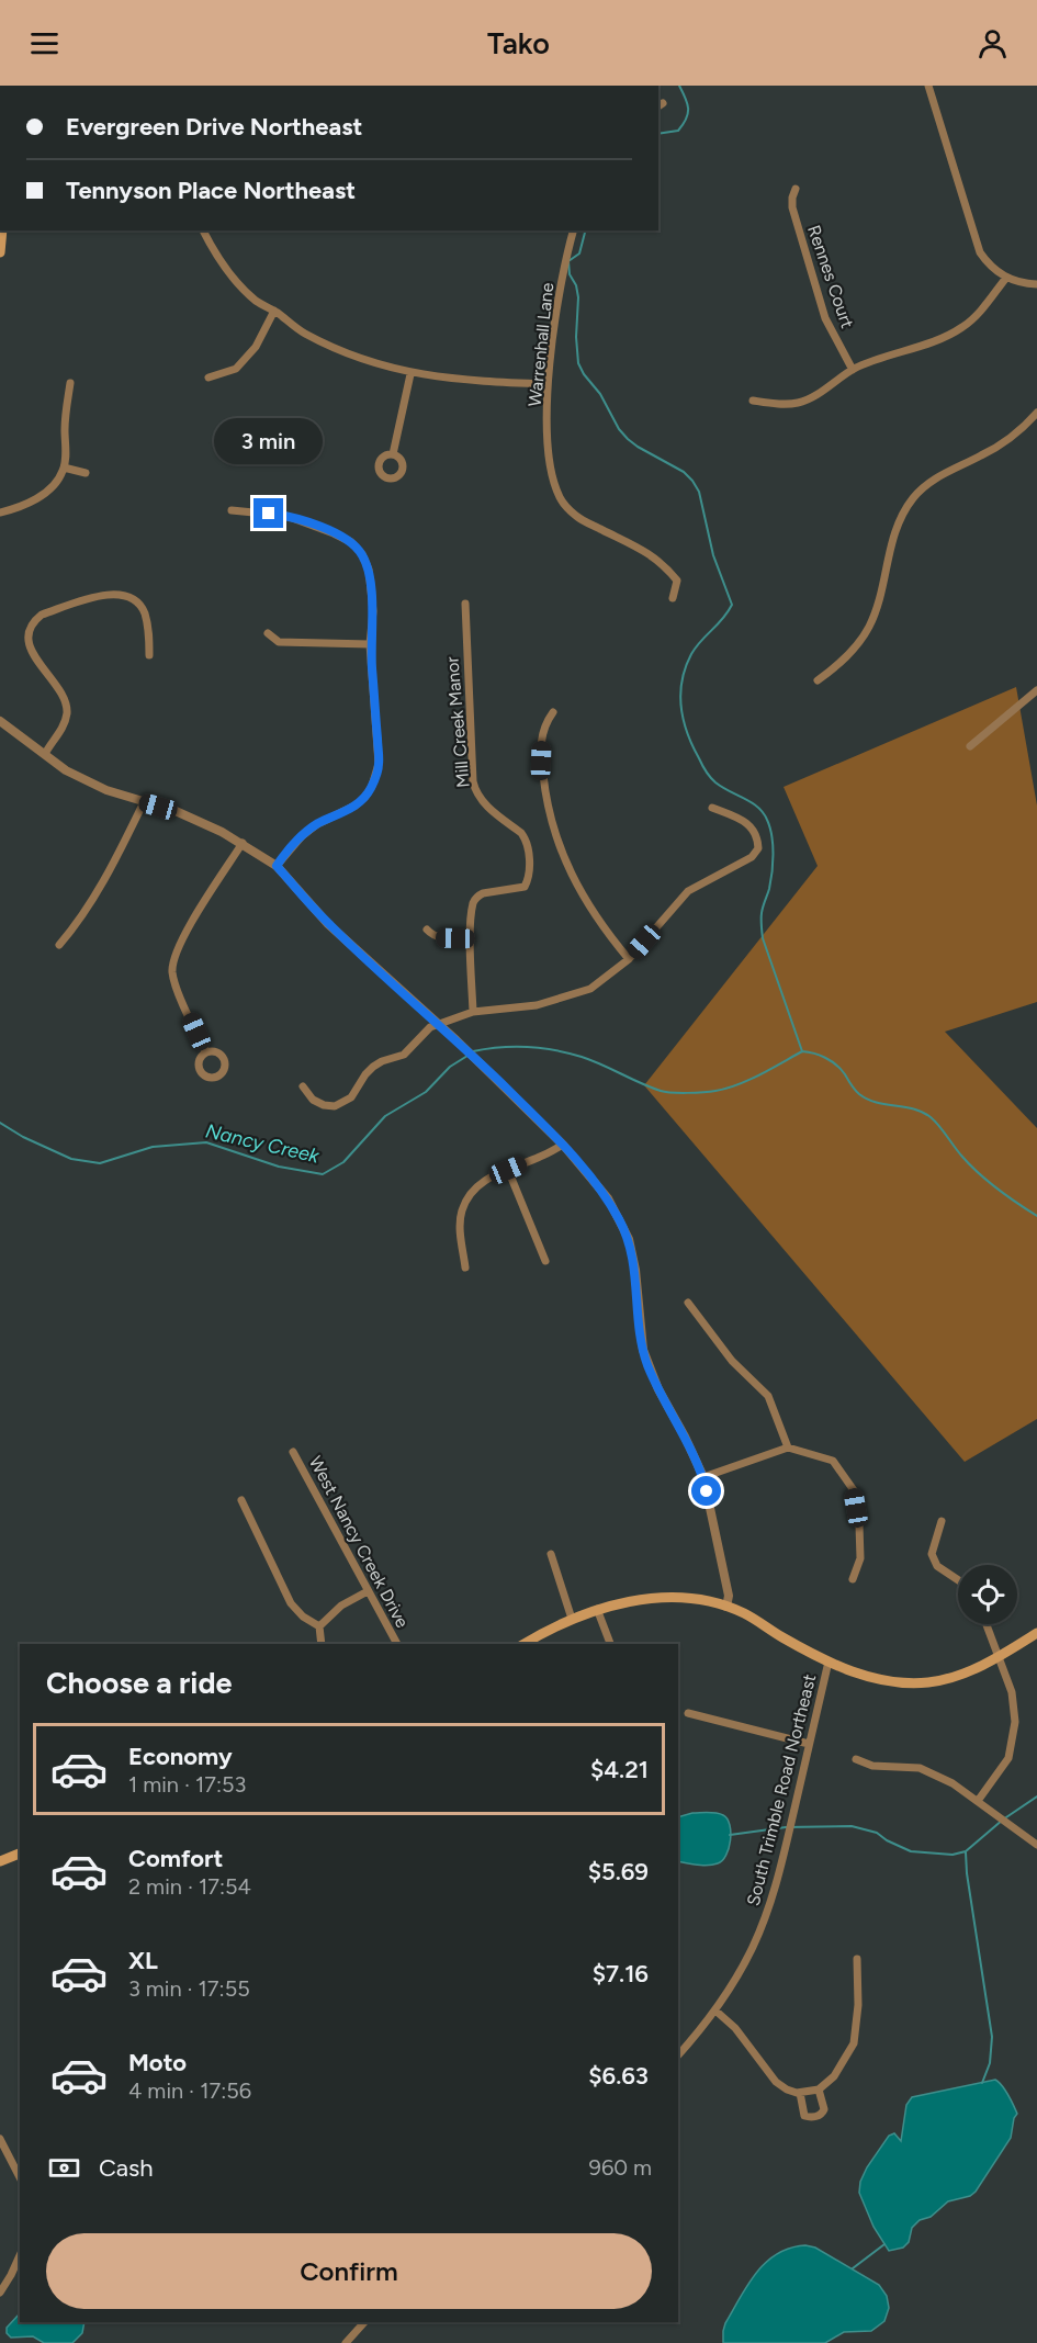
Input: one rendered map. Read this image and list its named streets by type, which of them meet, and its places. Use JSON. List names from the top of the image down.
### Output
{
  "streets": {
    "street": [
      "Rennes Court",
      "Warrenhall Lane",
      "Mill Creek Manor",
      "West Nancy Creek Drive",
      "South Trimble Road Northeast"
    ]
  },
  "water": ["Nancy Creek"],
  "page": {
    "header": "Tako",
    "banner": ["Evergreen Drive Northeast", "Tennyson Place Northeast"],
    "bubble": "3 min",
    "heading": "Choose a ride",
    "list": [
      {
        "name": "Economy",
        "note": "1 min · 17:53",
        "value": "$4.21"
      },
      {
        "name": "Comfort",
        "note": "2 min · 17:54",
        "value": "$5.69"
      },
      {
        "name": "XL",
        "note": "3 min · 17:55",
        "value": "$7.16"
      },
      {
        "name": "Moto",
        "note": "4 min · 17:56",
        "value": "$6.63"
      }
    ],
    "pay": ["Cash", "960 m"],
    "buttons": "Confirm"
  }
}
